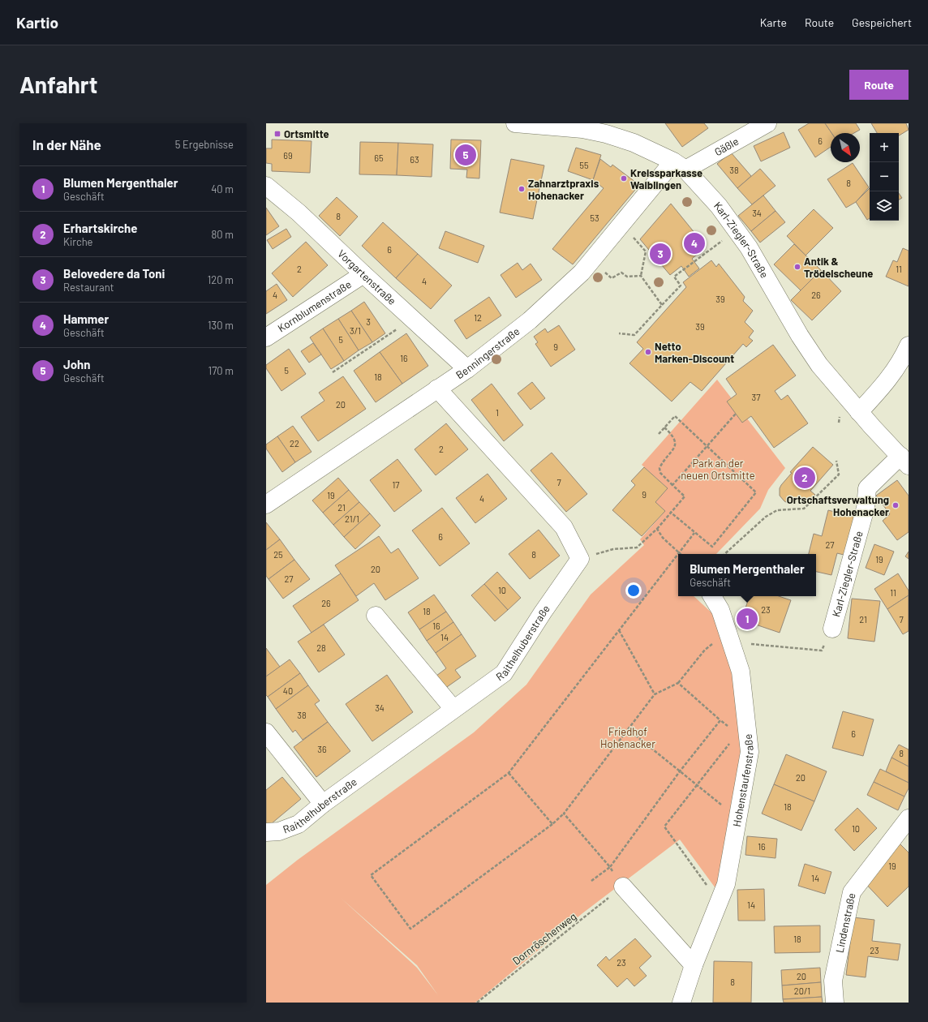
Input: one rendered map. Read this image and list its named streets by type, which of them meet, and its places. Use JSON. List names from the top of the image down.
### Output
{
  "streets": {
    "street": [
      "Gäßle",
      "Karl-Ziegler-Straße",
      "Vorgartenstraße",
      "Kornblumenstraße",
      "Benningerstraße",
      "Raithelhuberstraße",
      "Hohenstaufenstraße",
      "Lindenstraße"
    ],
    "path": ["Dornröschenweg"]
  },
  "crossings": [
    ["Gäßle", "Karl-Ziegler-Straße"],
    ["Gäßle", "Benningerstraße"],
    ["Karl-Ziegler-Straße", "Benningerstraße"],
    ["Vorgartenstraße", "Kornblumenstraße"],
    ["Vorgartenstraße", "Benningerstraße"]
  ],
  "parks": ["Park an der neuen Ortsmitte", "Friedhof Hohenacker"],
  "places": {
    "transit": ["Ortsmitte"],
    "other": [
      "Kreissparkasse Waiblingen",
      "Zahnarztpraxis Hohenacker",
      "Antik & Trödelscheune",
      "Netto Marken-Discount",
      "Ortschaftsverwaltung Hohenacker"
    ]
  },
  "house_numbers": [
    "6",
    "69",
    "65",
    "63",
    "55",
    "38",
    "8",
    "34",
    "8",
    "53",
    "6",
    "2",
    "11",
    "4",
    "4",
    "26",
    "39",
    "12",
    "3",
    "39",
    "3/1",
    "5",
    "9",
    "16",
    "5",
    "18",
    "37",
    "20",
    "1",
    "22",
    "2",
    "7",
    "17",
    "9",
    "19",
    "4",
    "21",
    "21/1",
    "6",
    "27",
    "25",
    "8",
    "19",
    "20",
    "27",
    "10",
    "11",
    "26",
    "23",
    "18",
    "21",
    "7",
    "16",
    "14",
    "28",
    "40",
    "34",
    "38",
    "6",
    "36",
    "8",
    "20",
    "18",
    "10",
    "16",
    "19",
    "14",
    "14",
    "18",
    "23",
    "23",
    "20",
    "8",
    "20/1"
  ],
  "north": "bottom right",
  "page": {
    "header": "Kartio",
    "nav": ["Karte", "Route", "Gespeichert"],
    "buttons": "Route",
    "title": "Anfahrt",
    "heading": ["In der Nähe", "5 Ergebnisse"],
    "map_buttons": ["+", "−"],
    "pins": [
      "5",
      "4",
      "3",
      "2",
      "1"
    ],
    "list": [
      {
        "mark": "1",
        "name": "Blumen Mergenthaler",
        "note": "Geschäft",
        "value": "40 m"
      },
      {
        "mark": "2",
        "name": "Erhartskirche",
        "note": "Kirche",
        "value": "80 m"
      },
      {
        "mark": "3",
        "name": "Belovedere da Toni",
        "note": "Restaurant",
        "value": "120 m"
      },
      {
        "mark": "4",
        "name": "Hammer",
        "note": "Geschäft",
        "value": "130 m"
      },
      {
        "mark": "5",
        "name": "John",
        "note": "Geschäft",
        "value": "170 m"
      }
    ],
    "popup": ["Blumen Mergenthaler", "Geschäft"]
  }
}
